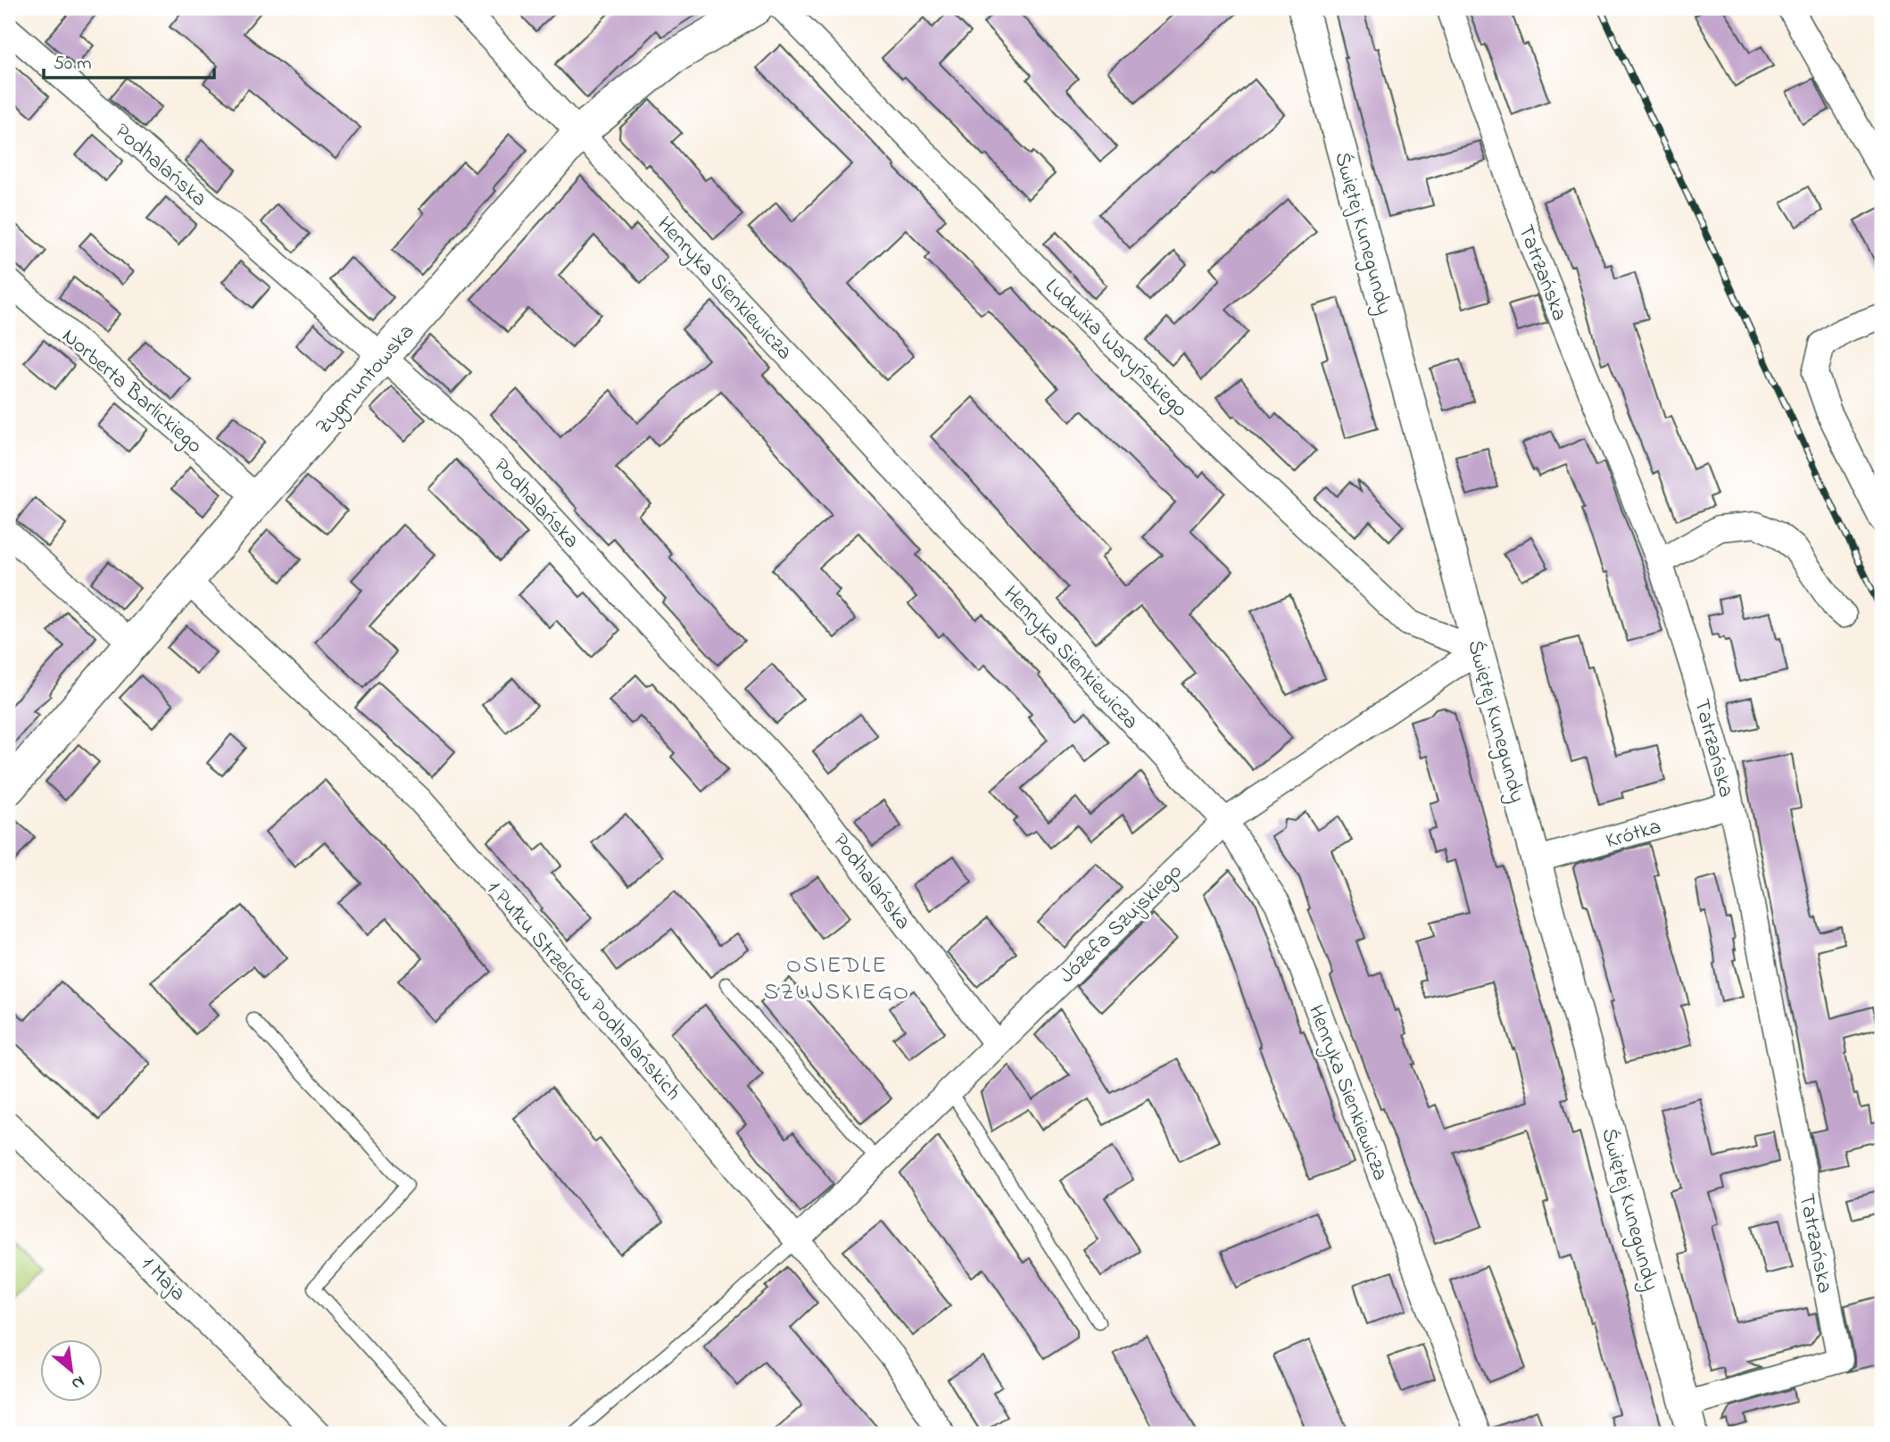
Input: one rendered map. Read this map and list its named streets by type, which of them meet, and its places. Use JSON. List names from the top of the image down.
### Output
{
  "streets": {
    "main road": ["Zygmuntowska"],
    "street": [
      "Podhalańska",
      "Świętej Kunegundy",
      "Tatrzańska",
      "Henryka Sienkiewicza",
      "Ludwika Waryńskiego",
      "Norberta Barlickiego",
      "Krótka",
      "Józefa Szujskiego",
      "1 Pułku Strzelców Podhalańskich",
      "1 Maja"
    ]
  },
  "crossings": [
    ["Podhalańska", "Zygmuntowska"],
    ["Podhalańska", "Józefa Szujskiego"],
    ["Świętej Kunegundy", "Tatrzańska"],
    ["Świętej Kunegundy", "Ludwika Waryńskiego"],
    ["Świętej Kunegundy", "Krótka"],
    ["Świętej Kunegundy", "Józefa Szujskiego"],
    ["Tatrzańska", "Krótka"],
    ["Henryka Sienkiewicza", "Zygmuntowska"],
    ["Henryka Sienkiewicza", "Józefa Szujskiego"],
    ["Ludwika Waryńskiego", "Józefa Szujskiego"],
    ["Zygmuntowska", "Norberta Barlickiego"],
    ["Zygmuntowska", "1 Pułku Strzelców Podhalańskich"],
    ["Józefa Szujskiego", "1 Pułku Strzelców Podhalańskich"]
  ],
  "districts": ["OSIEDLE SZUJSKIEGO"],
  "scale_bar": "50 m",
  "north": "bottom right"
}
